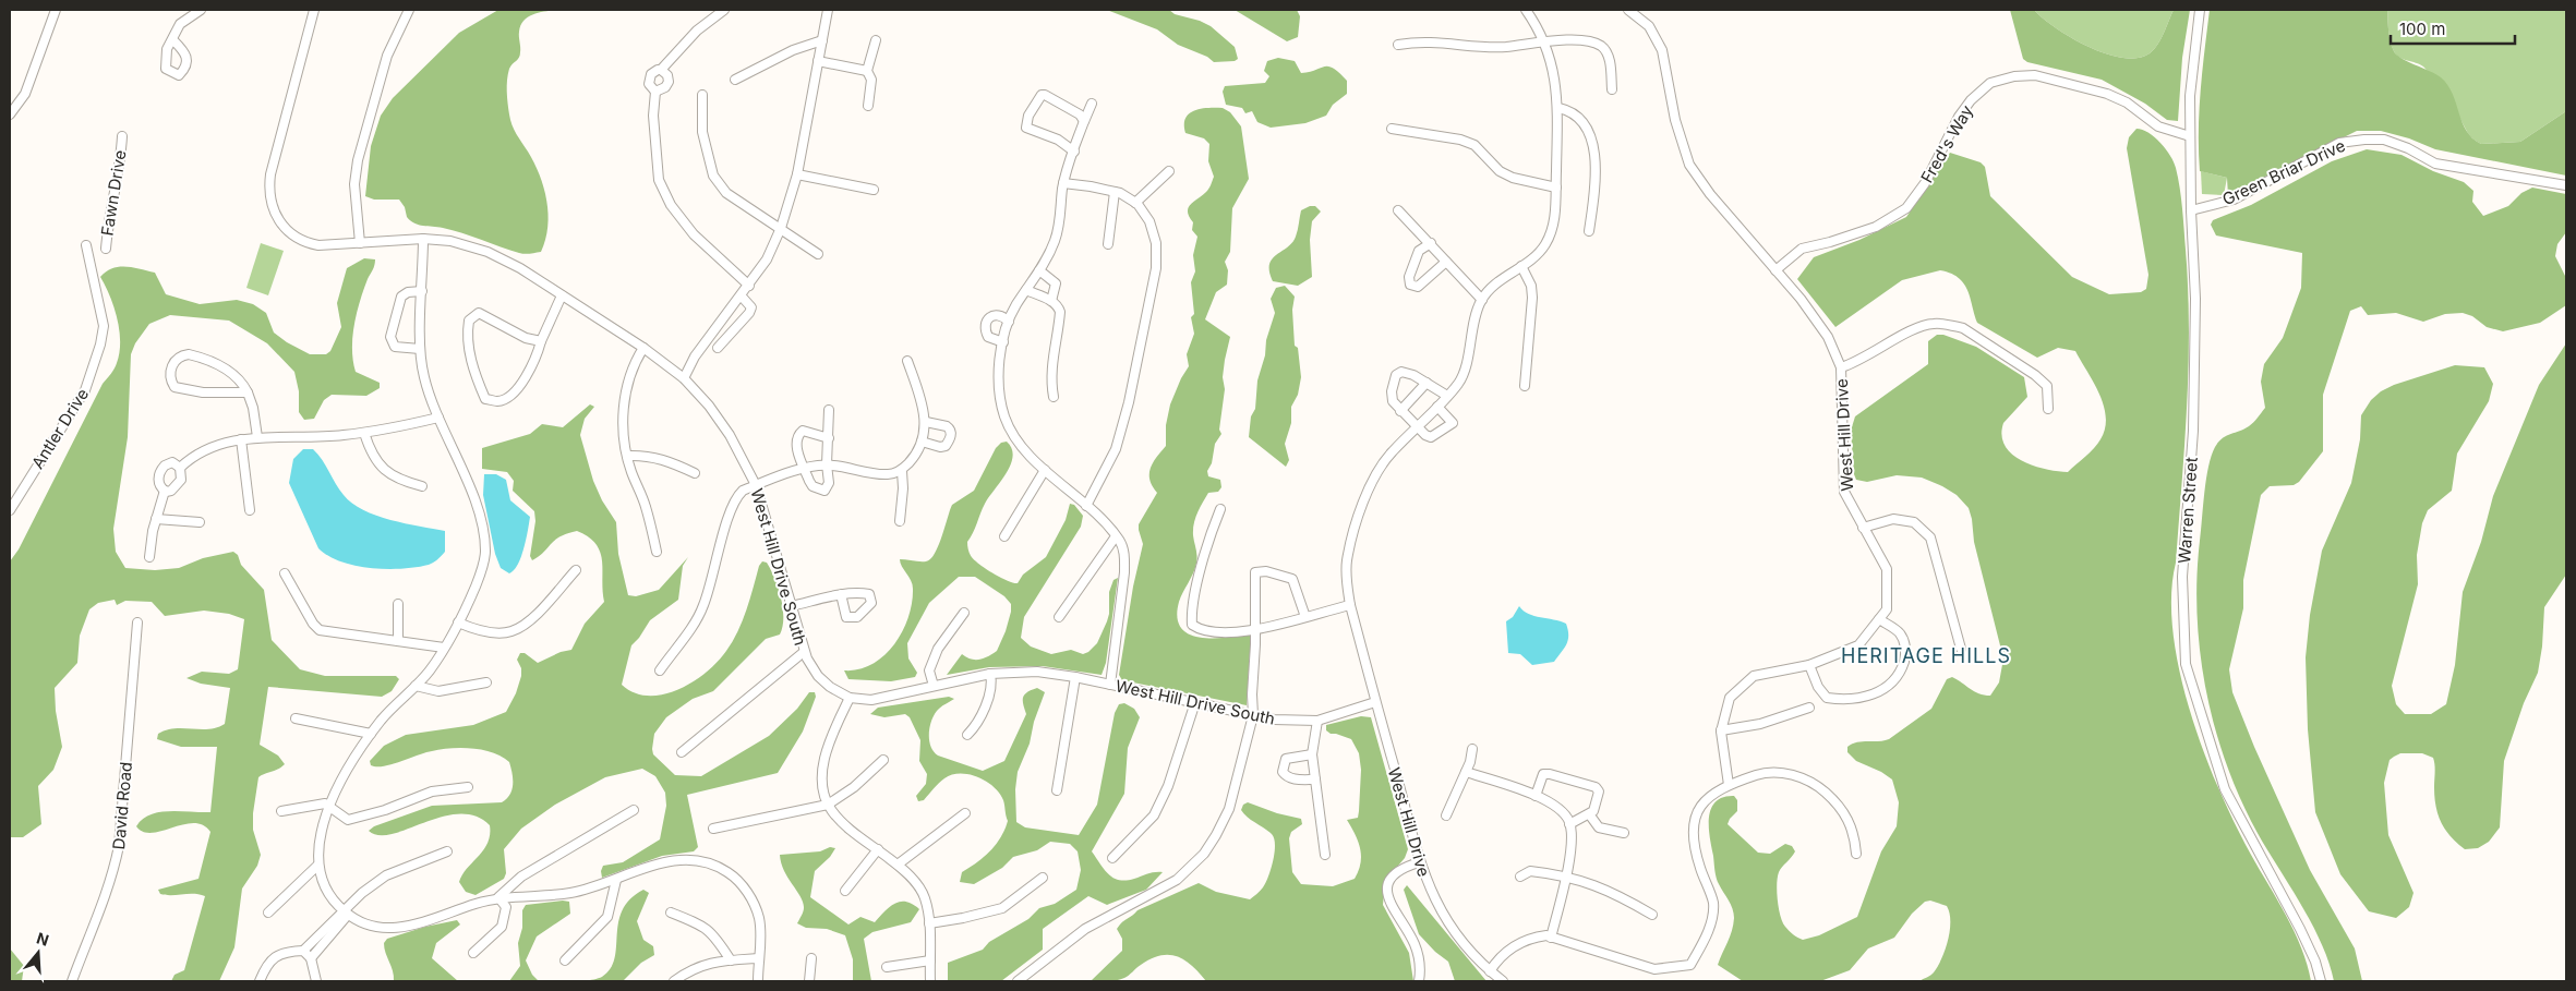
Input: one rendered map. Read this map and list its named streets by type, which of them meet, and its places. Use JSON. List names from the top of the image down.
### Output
{
  "streets": {
    "street": [
      "Fred's Way",
      "Green Briar Drive",
      "Fawn Drive",
      "Antler Drive",
      "West Hill Drive",
      "Warren Street",
      "West Hill Drive South",
      "David Road"
    ]
  },
  "crossings": [
    ["Fred's Way", "West Hill Drive"],
    ["Fred's Way", "Warren Street"],
    ["Green Briar Drive", "Warren Street"],
    ["West Hill Drive", "West Hill Drive South"]
  ],
  "districts": ["HERITAGE HILLS"],
  "scale_bar": "100 m",
  "north": "top"
}
